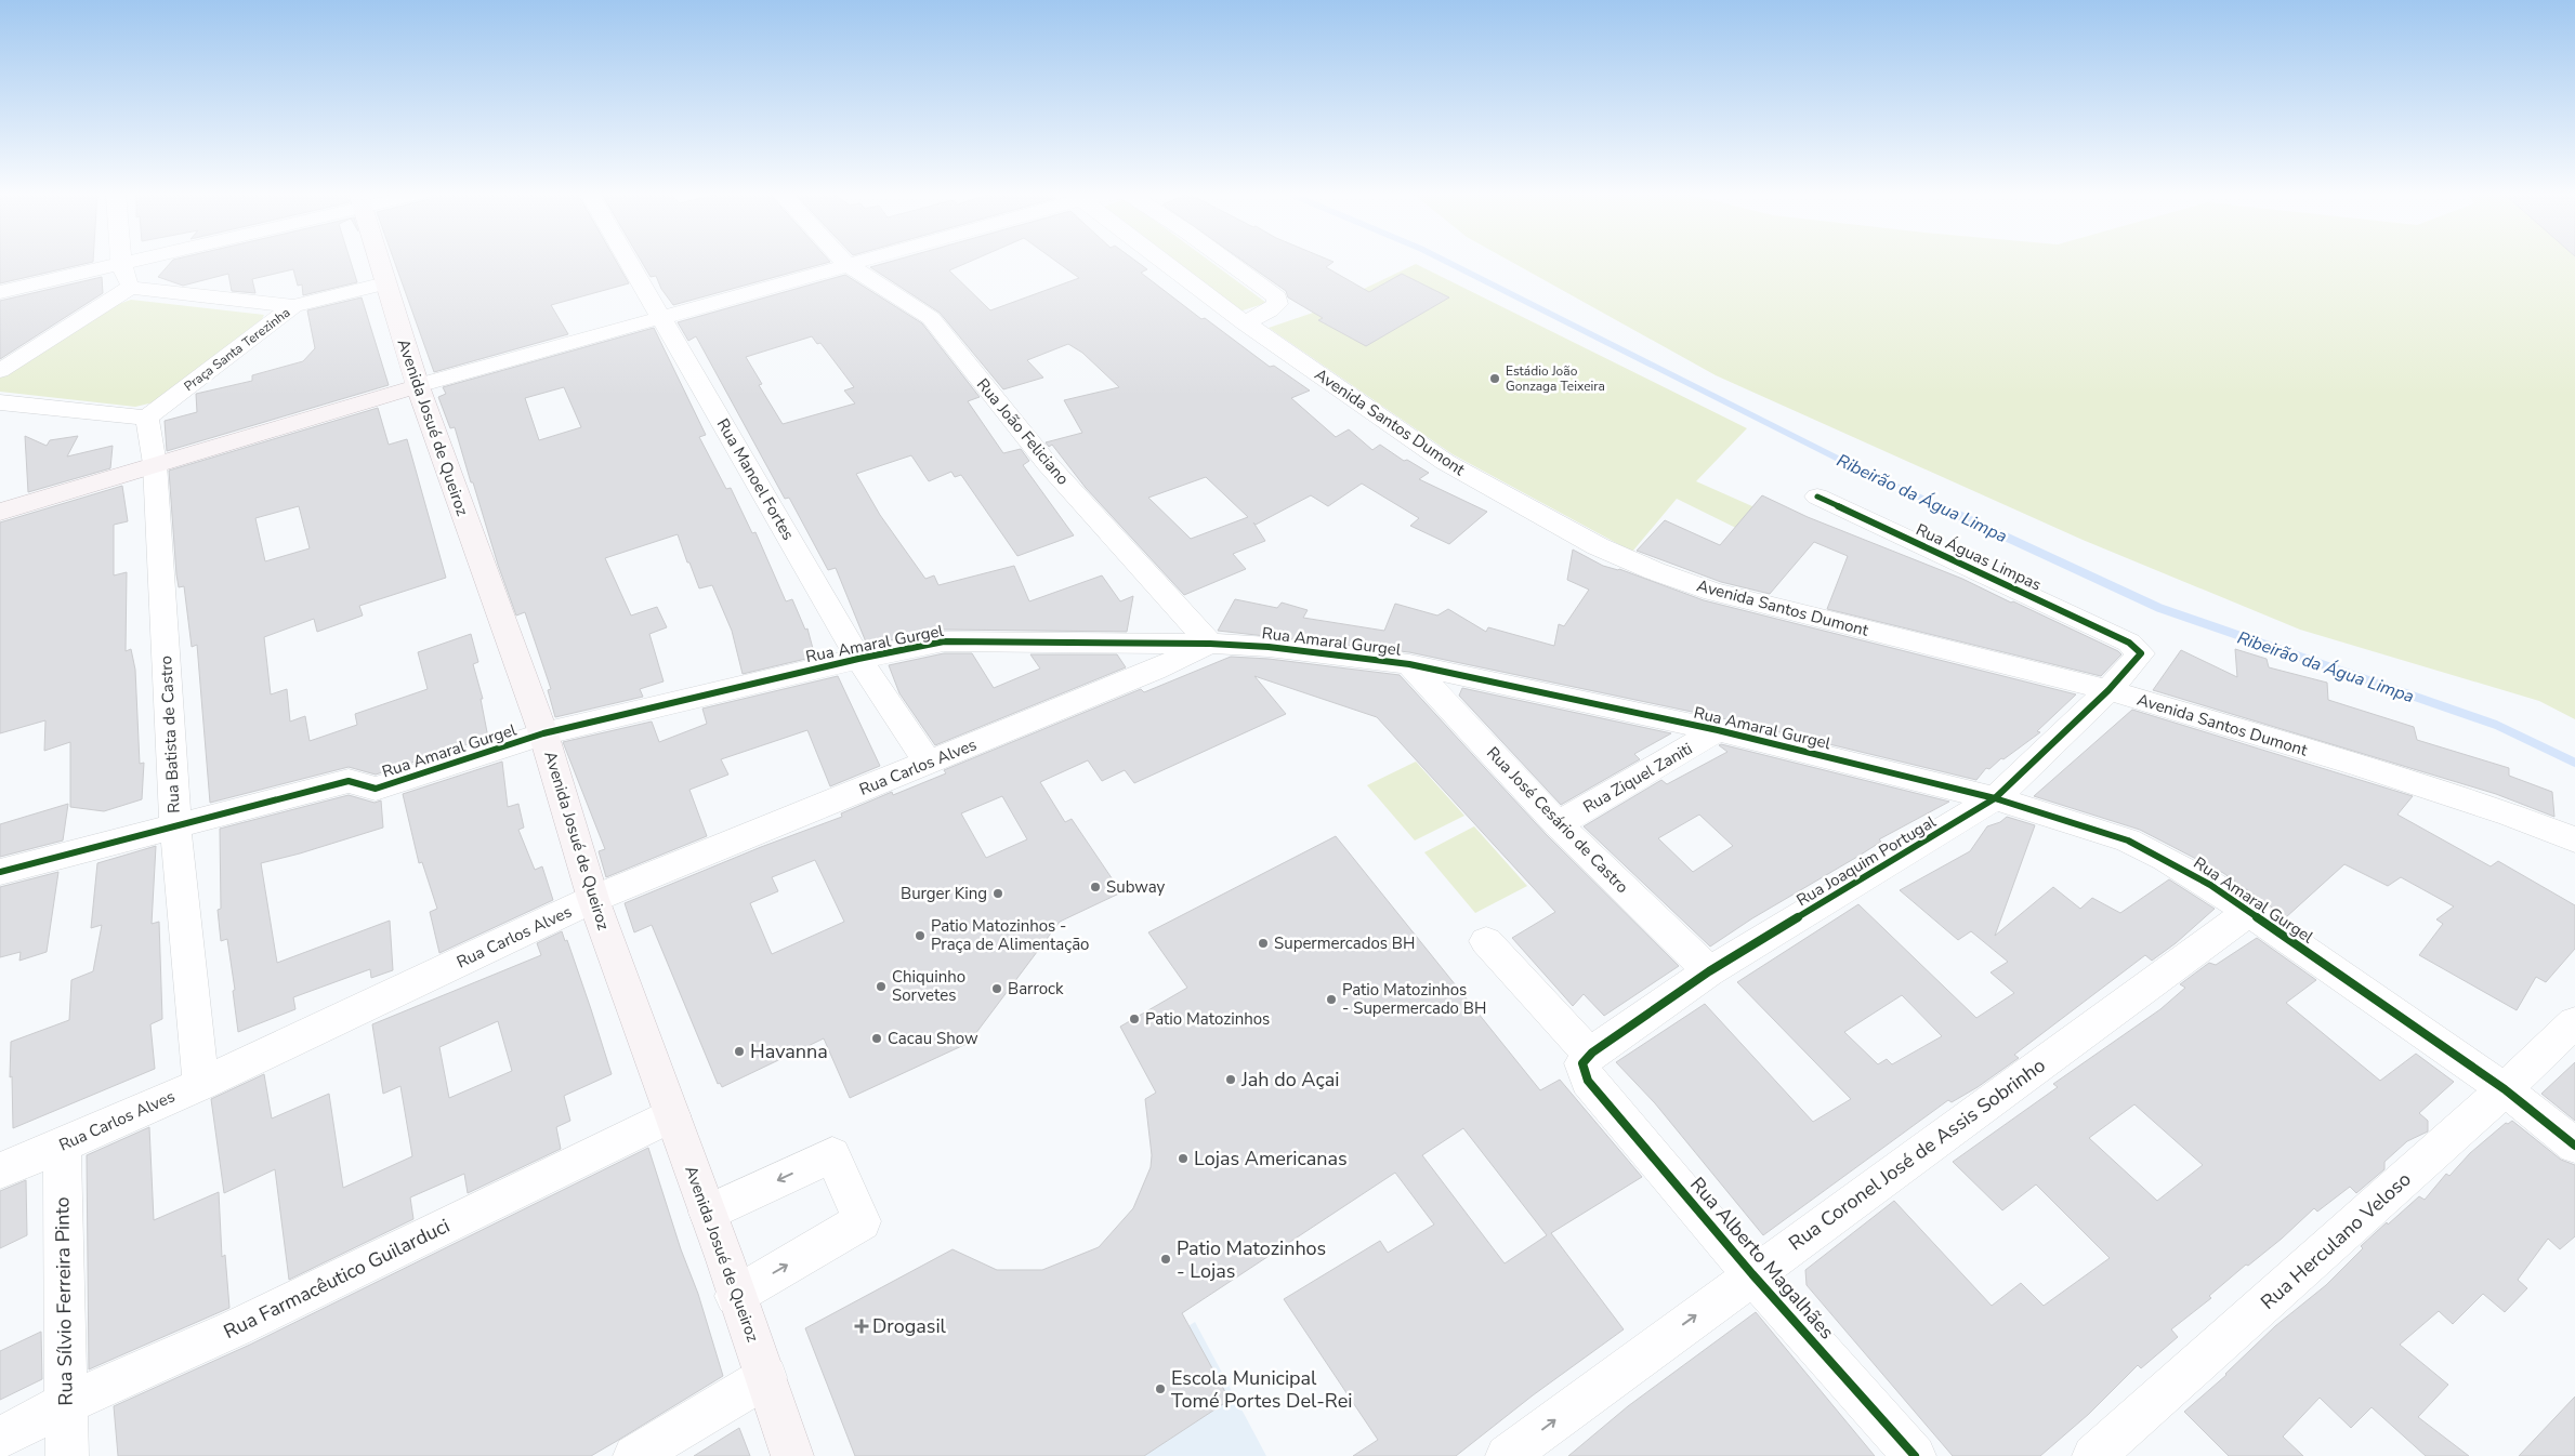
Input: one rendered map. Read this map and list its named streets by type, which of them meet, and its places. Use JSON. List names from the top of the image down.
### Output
{
  "streets": {
    "main road": ["Avenida Josué de Queiroz"],
    "street": [
      "Praça Santa Terezinha",
      "Avenida Santos Dumont",
      "Rua João Feliciano",
      "Rua Manoel Fortes",
      "Rua Águas Limpas",
      "Rua Amaral Gurgel",
      "Rua Batista de Castro",
      "Rua Carlos Alves",
      "Rua Ziquel Zaniti",
      "Rua José Cesário de Castro",
      "Rua Joaquim Portugal",
      "Rua Coronel José de Assis Sobrinho",
      "Rua Herculano Veloso",
      "Rua Alberto Magalhães",
      "Rua Farmacêutico Guilarduci",
      "Rua Sílvio Ferreira Pinto"
    ]
  },
  "crossings": [
    ["Praça Santa Terezinha", "Rua Batista de Castro"],
    ["Avenida Santos Dumont", "Rua Joaquim Portugal"],
    ["Avenida Josué de Queiroz", "Rua Amaral Gurgel"],
    ["Avenida Josué de Queiroz", "Rua Carlos Alves"],
    ["Avenida Josué de Queiroz", "Rua Farmacêutico Guilarduci"],
    ["Rua João Feliciano", "Rua Amaral Gurgel"],
    ["Rua João Feliciano", "Rua Carlos Alves"],
    ["Rua Manoel Fortes", "Rua Amaral Gurgel"],
    ["Rua Manoel Fortes", "Rua Carlos Alves"],
    ["Rua Águas Limpas", "Rua Joaquim Portugal"],
    ["Rua Amaral Gurgel", "Rua Batista de Castro"],
    ["Rua Amaral Gurgel", "Rua Carlos Alves"],
    ["Rua Amaral Gurgel", "Rua Ziquel Zaniti"],
    ["Rua Amaral Gurgel", "Rua José Cesário de Castro"],
    ["Rua Amaral Gurgel", "Rua Joaquim Portugal"],
    ["Rua Amaral Gurgel", "Rua Coronel José de Assis Sobrinho"],
    ["Rua Amaral Gurgel", "Rua Herculano Veloso"],
    ["Rua Batista de Castro", "Rua Carlos Alves"],
    ["Rua Carlos Alves", "Rua Sílvio Ferreira Pinto"],
    ["Rua Ziquel Zaniti", "Rua José Cesário de Castro"],
    ["Rua José Cesário de Castro", "Rua Joaquim Portugal"],
    ["Rua Joaquim Portugal", "Rua Alberto Magalhães"],
    ["Rua Coronel José de Assis Sobrinho", "Rua Alberto Magalhães"],
    ["Rua Farmacêutico Guilarduci", "Rua Sílvio Ferreira Pinto"]
  ],
  "water": ["Ribeirão da Água Limpa"],
  "places": {
    "other": [
      "Estádio João Gonzaga Teixeira",
      "Subway",
      "Burger King",
      "Patio Matozinhos - Praça de Alimentação",
      "Supermercados BH",
      "Chiquinho Sorvetes",
      "Barrock",
      "Patio Matozinhos - Supermercado BH",
      "Patio Matozinhos",
      "Cacau Show",
      "Havanna",
      "Jah do Açai",
      "Lojas Americanas",
      "Patio Matozinhos - Lojas",
      "Escola Municipal Tomé Portes Del-Rei"
    ],
    "health": ["Drogasil"]
  }
}
